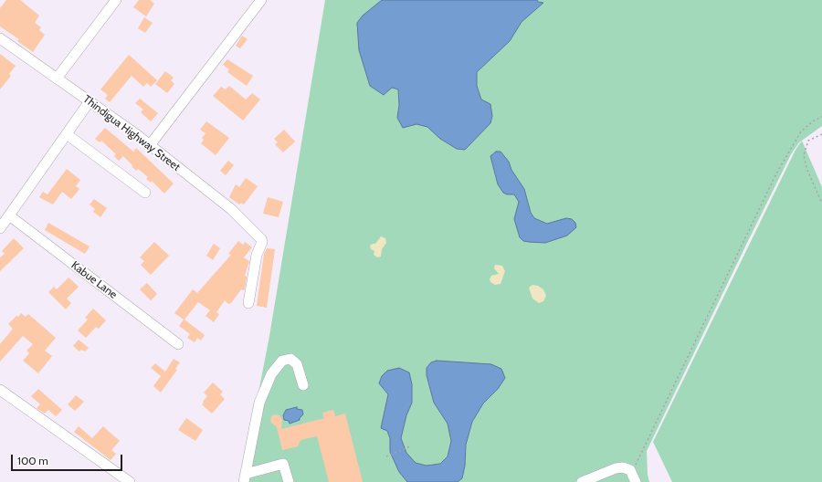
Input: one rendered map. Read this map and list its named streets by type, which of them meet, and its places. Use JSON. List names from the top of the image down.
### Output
{
  "streets": {
    "street": ["Thindigua Highway Street", "Kabue Lane"]
  },
  "scale_bar": "100 m"
}
